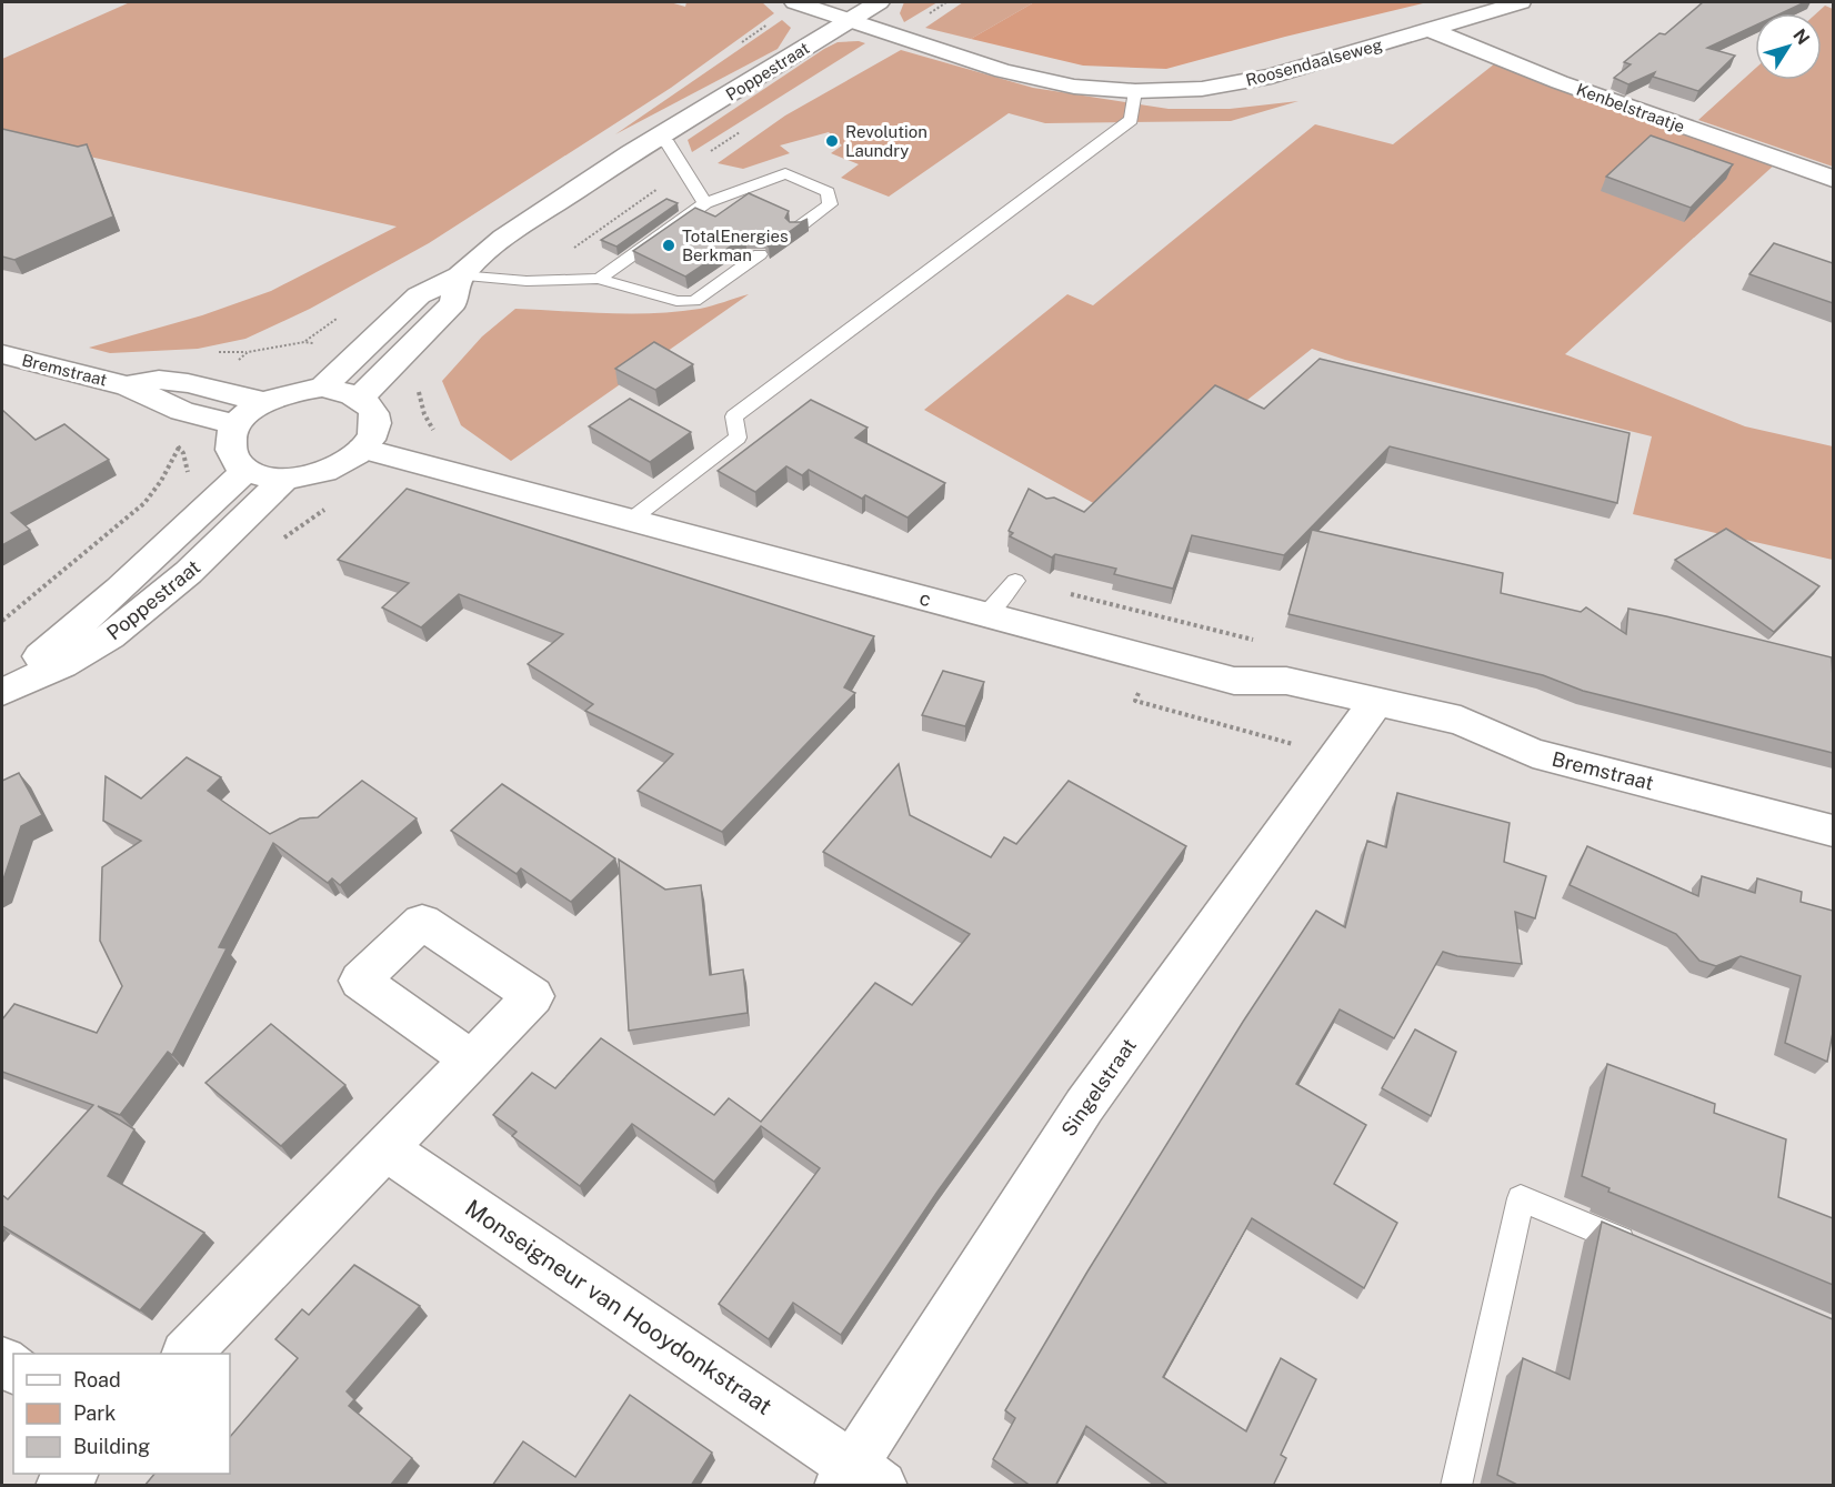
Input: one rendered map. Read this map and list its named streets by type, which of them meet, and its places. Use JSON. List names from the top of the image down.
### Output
{
  "streets": {
    "street": [
      "Roosendaalseweg",
      "Poppestraat",
      "Kenbelstraatje",
      "Bremstraat",
      "c",
      "Singelstraat",
      "Monseigneur van Hooydonkstraat"
    ]
  },
  "crossings": [
    ["Roosendaalseweg", "Poppestraat"],
    ["Roosendaalseweg", "Kenbelstraatje"],
    ["Poppestraat", "Bremstraat"],
    ["Poppestraat", "c"],
    ["Bremstraat", "c"],
    ["Bremstraat", "Singelstraat"],
    ["c", "Singelstraat"],
    ["Singelstraat", "Monseigneur van Hooydonkstraat"]
  ],
  "places": ["Revolution Laundry", "TotalEnergies Berkman"],
  "legend": ["Road", "Park", "Building"],
  "north": "top right"
}
